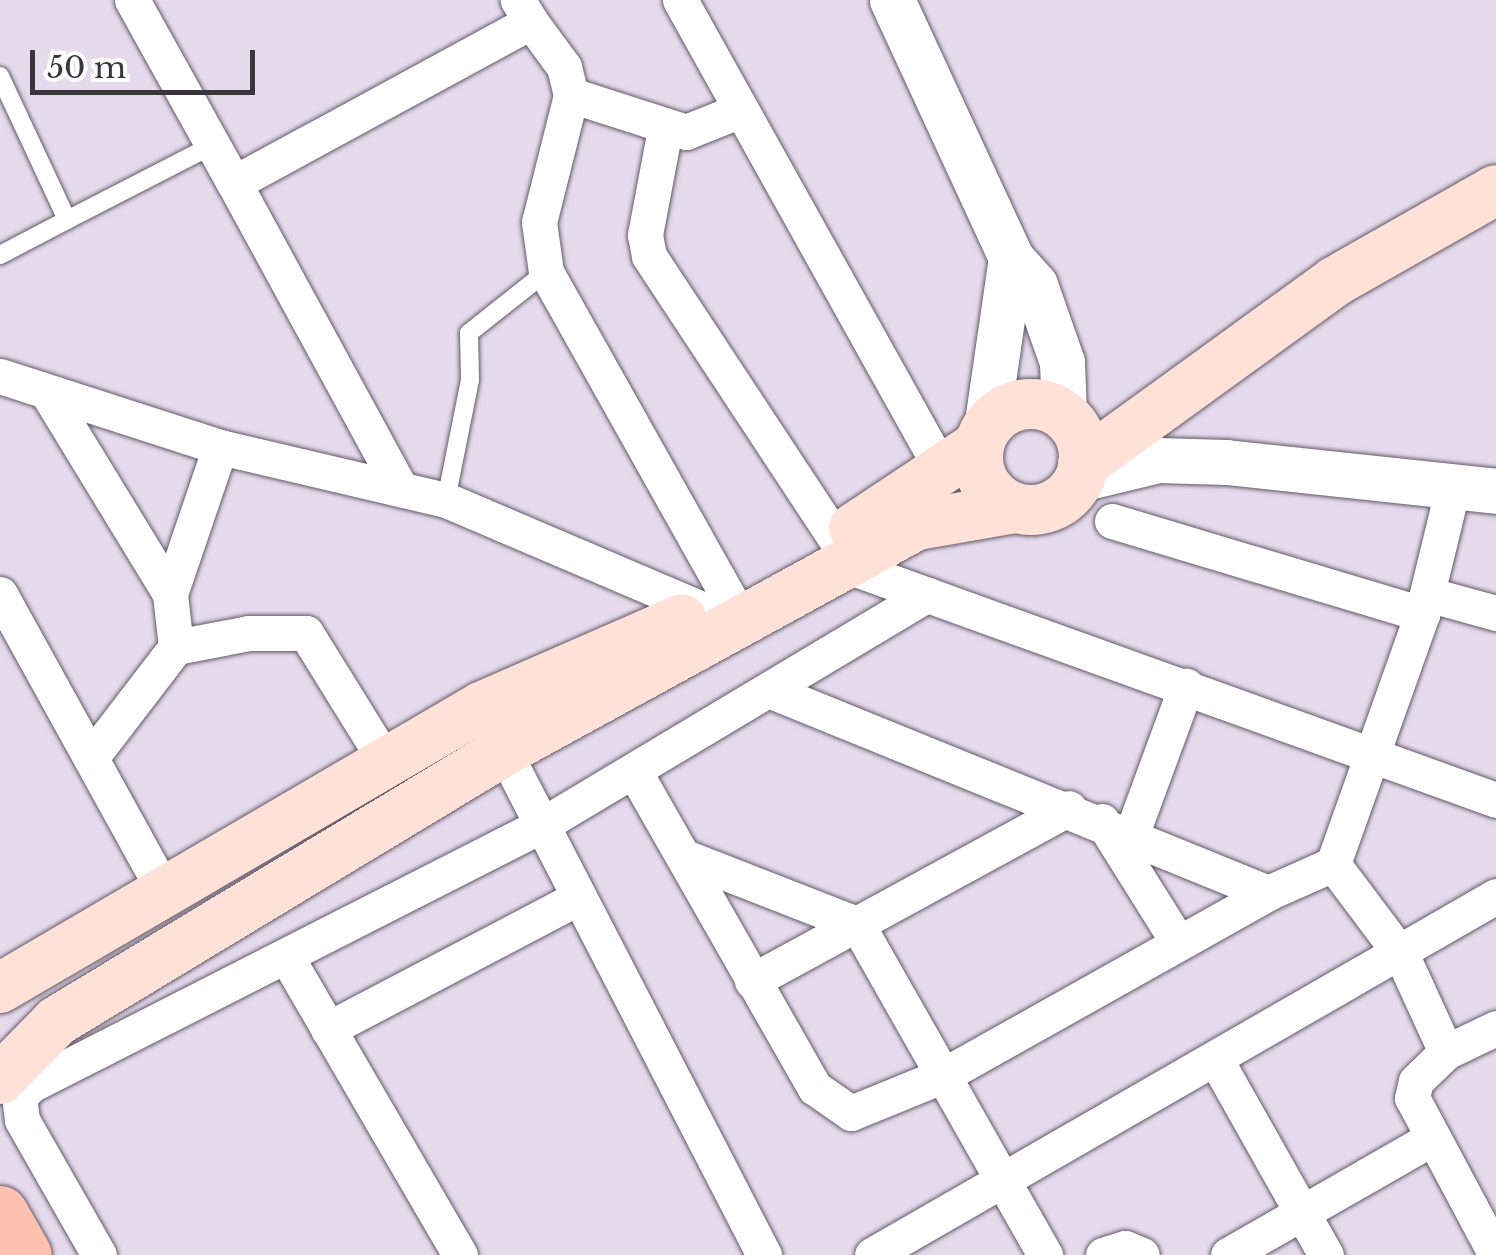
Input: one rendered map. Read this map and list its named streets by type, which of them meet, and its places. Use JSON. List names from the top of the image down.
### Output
{
  "scale_bar": "50 m"
}
